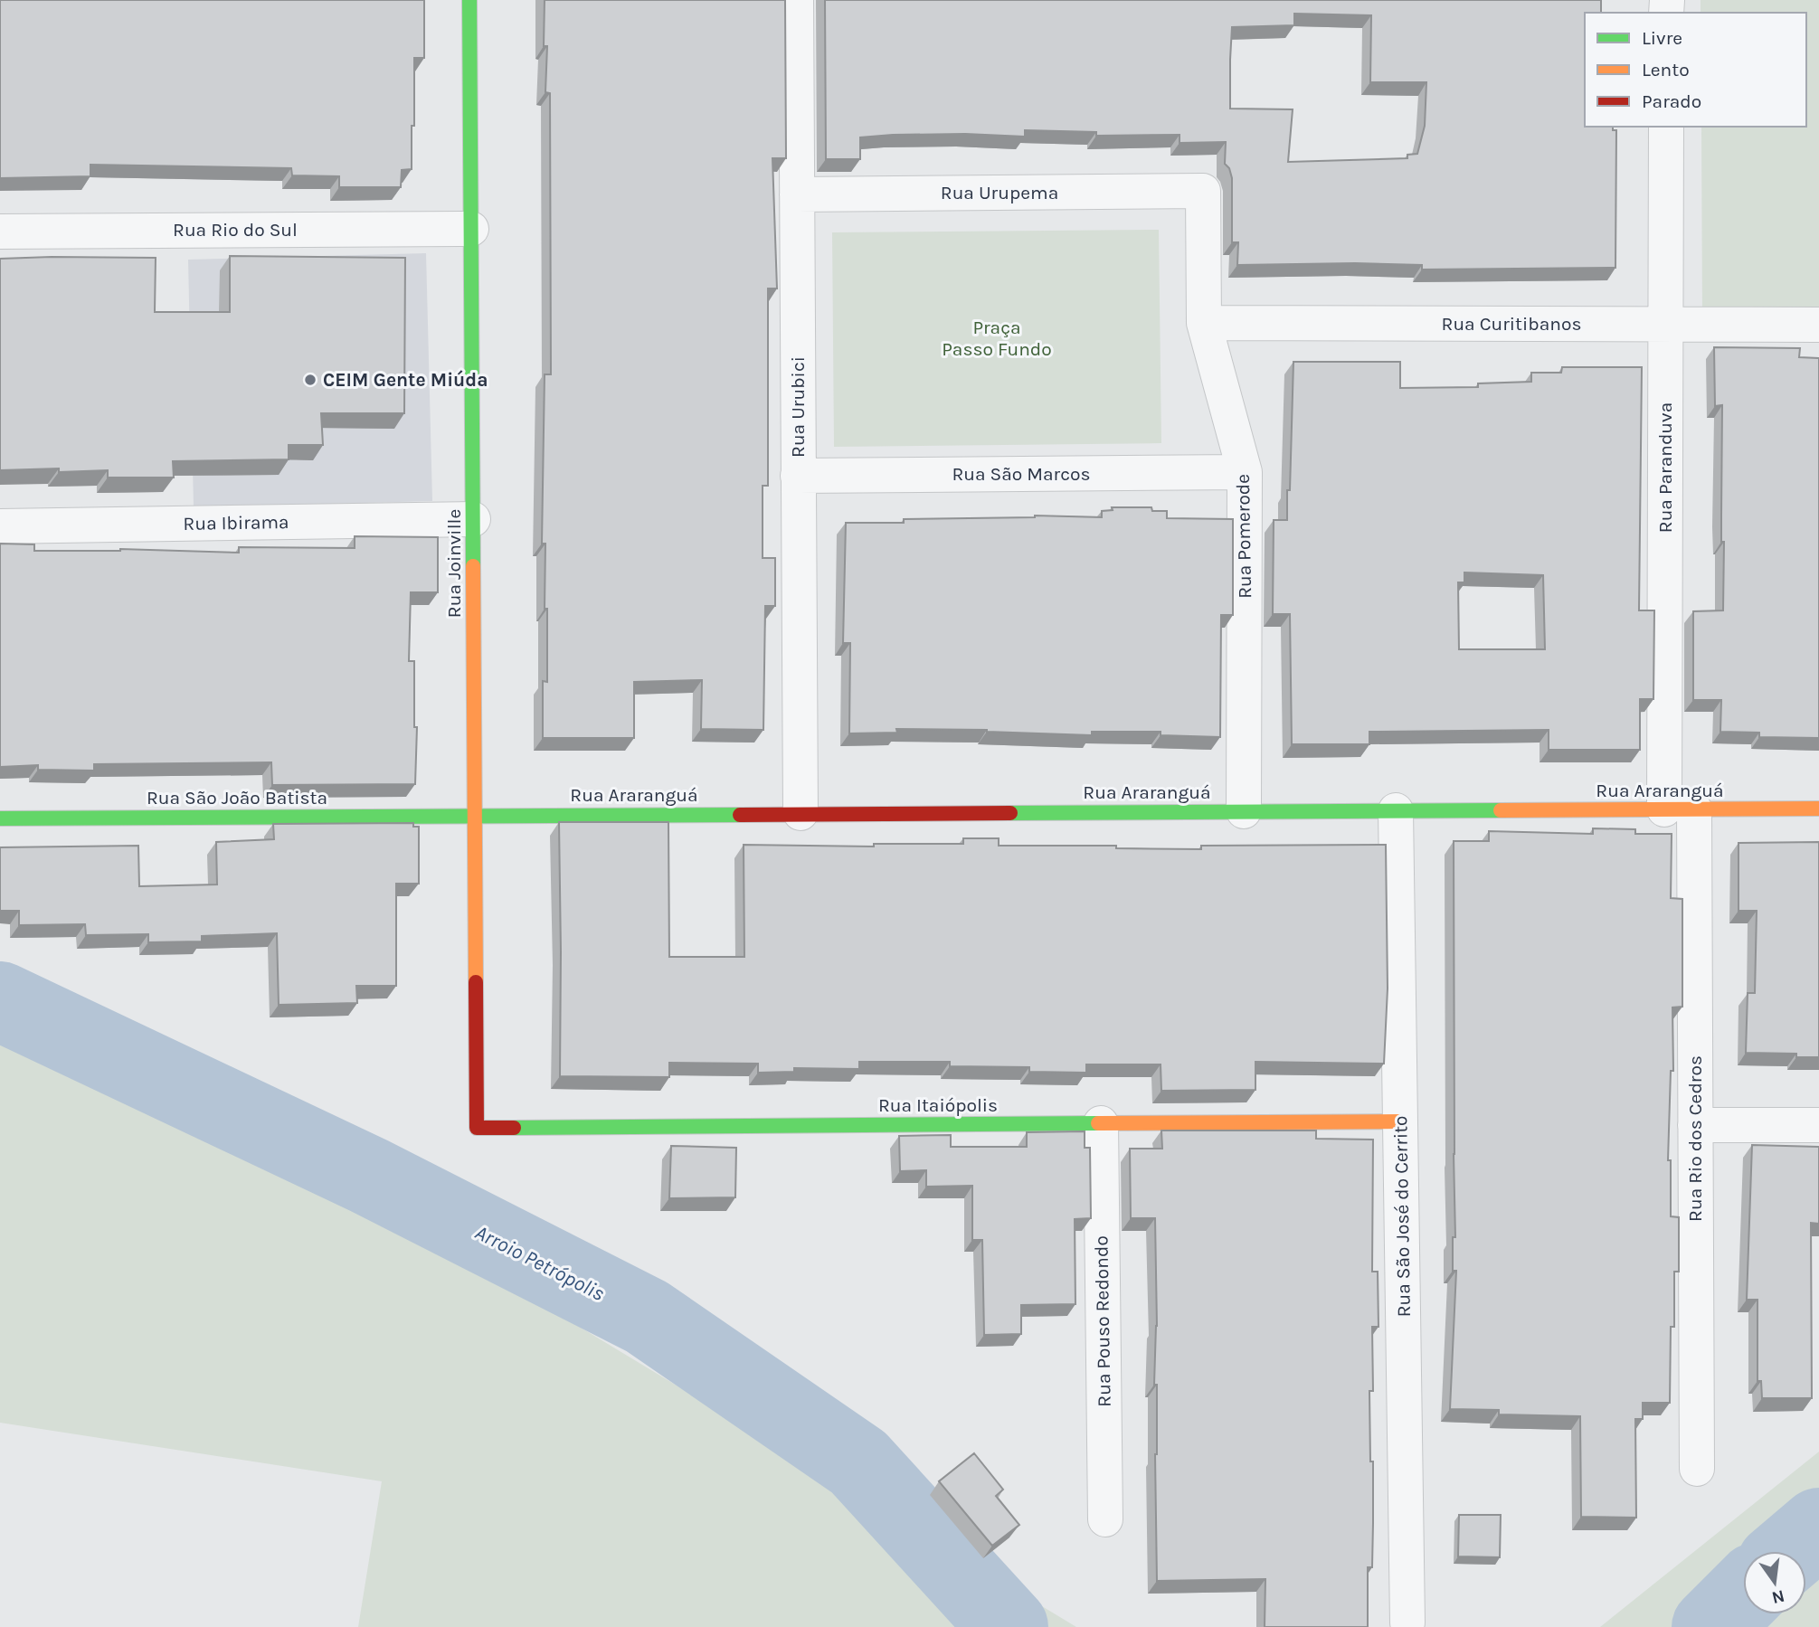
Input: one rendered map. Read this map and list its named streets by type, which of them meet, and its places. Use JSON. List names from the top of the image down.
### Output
{
  "streets": {
    "street": [
      "Rua Urupema",
      "Rua Rio do Sul",
      "Rua Curitibanos",
      "Rua Urubici",
      "Rua Paranduva",
      "Rua São Marcos",
      "Rua Ibirama",
      "Rua Pomerode",
      "Rua Joinville",
      "Rua Araranguá",
      "Rua São João Batista",
      "Rua Itaiópolis",
      "Rua Rio dos Cedros",
      "Rua São José do Cerrito",
      "Rua Pouso Redondo"
    ]
  },
  "crossings": [
    ["Rua Urupema", "Rua Urubici"],
    ["Rua Urupema", "Rua Pomerode"],
    ["Rua Rio do Sul", "Rua Joinville"],
    ["Rua Curitibanos", "Rua Paranduva"],
    ["Rua Curitibanos", "Rua Pomerode"],
    ["Rua Urubici", "Rua São Marcos"],
    ["Rua Urubici", "Rua Araranguá"],
    ["Rua Paranduva", "Rua Araranguá"],
    ["Rua Paranduva", "Rua Rio dos Cedros"],
    ["Rua São Marcos", "Rua Pomerode"],
    ["Rua Ibirama", "Rua Joinville"],
    ["Rua Pomerode", "Rua Araranguá"],
    ["Rua Joinville", "Rua Araranguá"],
    ["Rua Joinville", "Rua São João Batista"],
    ["Rua Joinville", "Rua Itaiópolis"],
    ["Rua Araranguá", "Rua São João Batista"],
    ["Rua Araranguá", "Rua Rio dos Cedros"],
    ["Rua Araranguá", "Rua São José do Cerrito"],
    ["Rua Itaiópolis", "Rua São José do Cerrito"],
    ["Rua Itaiópolis", "Rua Pouso Redondo"]
  ],
  "water": ["Arroio Petrópolis"],
  "parks": ["Praça Passo Fundo"],
  "places": ["CEIM Gente Miúda"],
  "legend": ["Livre", "Lento", "Parado"],
  "north": "bottom"
}
